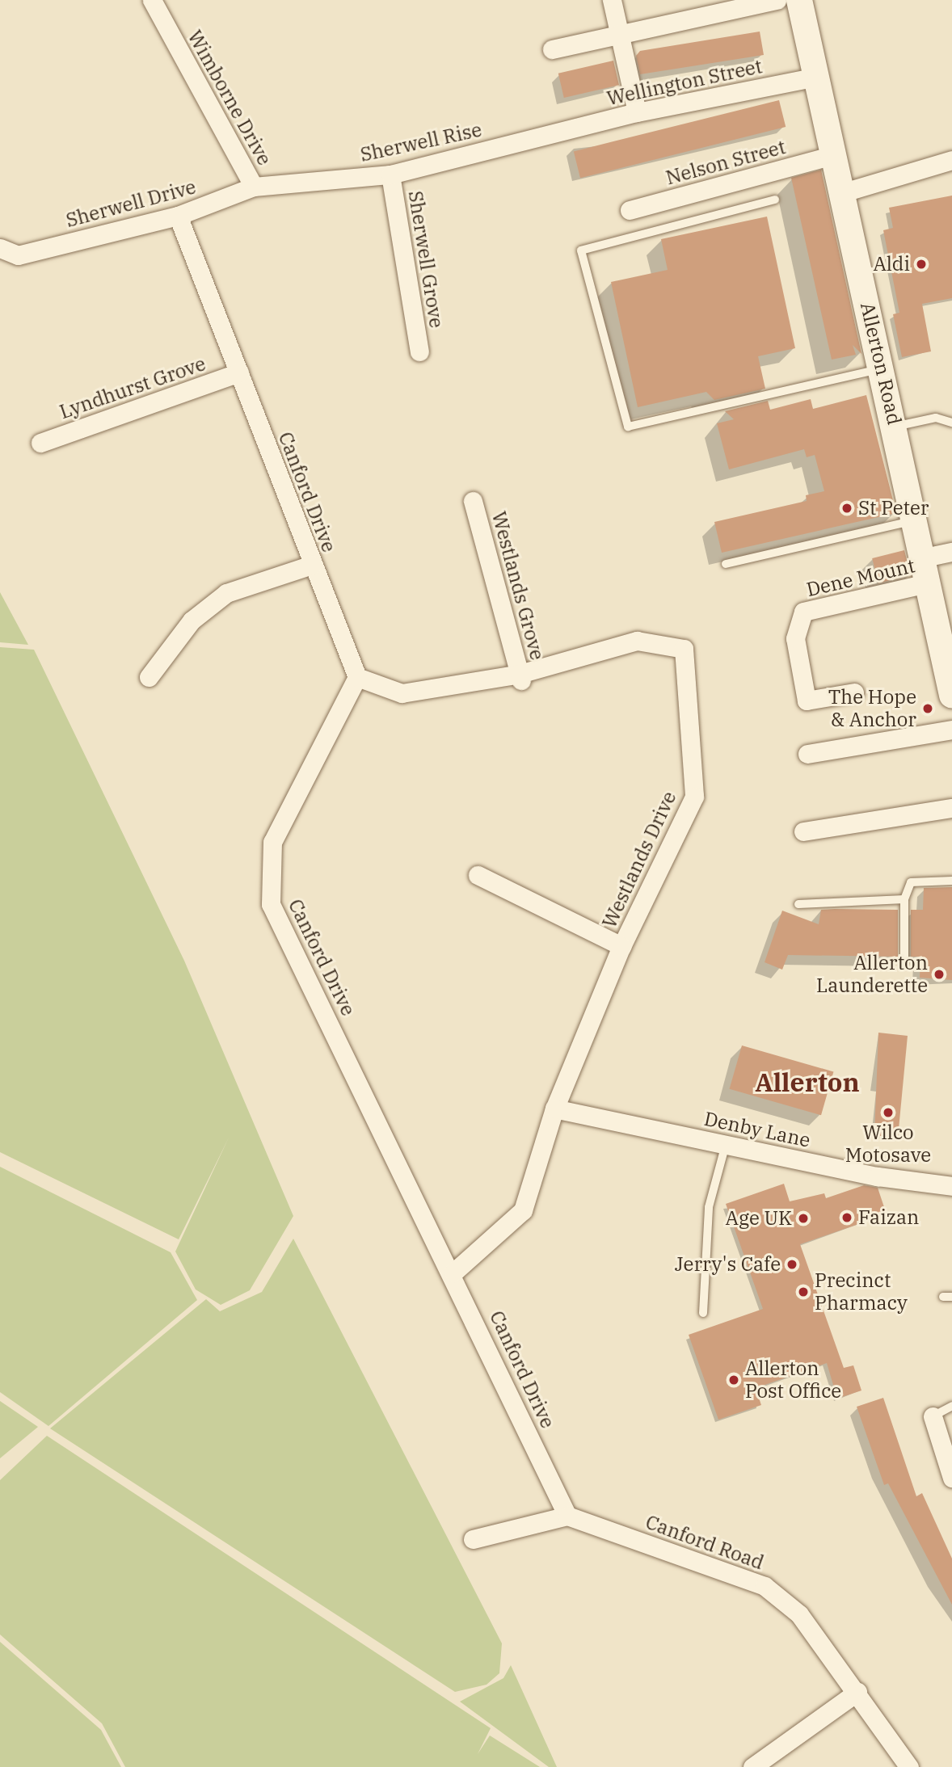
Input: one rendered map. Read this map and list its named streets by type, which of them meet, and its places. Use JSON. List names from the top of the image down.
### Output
{
  "streets": {
    "street": [
      "Wellington Street",
      "Wimborne Drive",
      "Sherwell Rise",
      "Nelson Street",
      "Sherwell Drive",
      "Sherwell Grove",
      "Allerton Road",
      "Lyndhurst Grove",
      "Canford Drive",
      "Dene Mount",
      "Westlands Grove",
      "Westlands Drive",
      "Denby Lane",
      "Canford Road"
    ]
  },
  "crossings": [
    ["Wellington Street", "Sherwell Rise"],
    ["Wellington Street", "Allerton Road"],
    ["Wimborne Drive", "Sherwell Rise"],
    ["Wimborne Drive", "Sherwell Drive"],
    ["Sherwell Rise", "Sherwell Drive"],
    ["Sherwell Rise", "Sherwell Grove"],
    ["Nelson Street", "Allerton Road"],
    ["Sherwell Drive", "Canford Drive"],
    ["Allerton Road", "Dene Mount"],
    ["Lyndhurst Grove", "Canford Drive"],
    ["Canford Drive", "Westlands Drive"],
    ["Canford Drive", "Canford Road"],
    ["Westlands Grove", "Westlands Drive"],
    ["Westlands Drive", "Denby Lane"]
  ],
  "districts": ["Allerton"],
  "places": [
    "Aldi",
    "St Peter",
    "The Hope & Anchor",
    "Allerton Launderette",
    "Wilco Motosave",
    "Faizan",
    "Age UK",
    "Jerry's Cafe",
    "Precinct Pharmacy",
    "Allerton Post Office"
  ]
}
